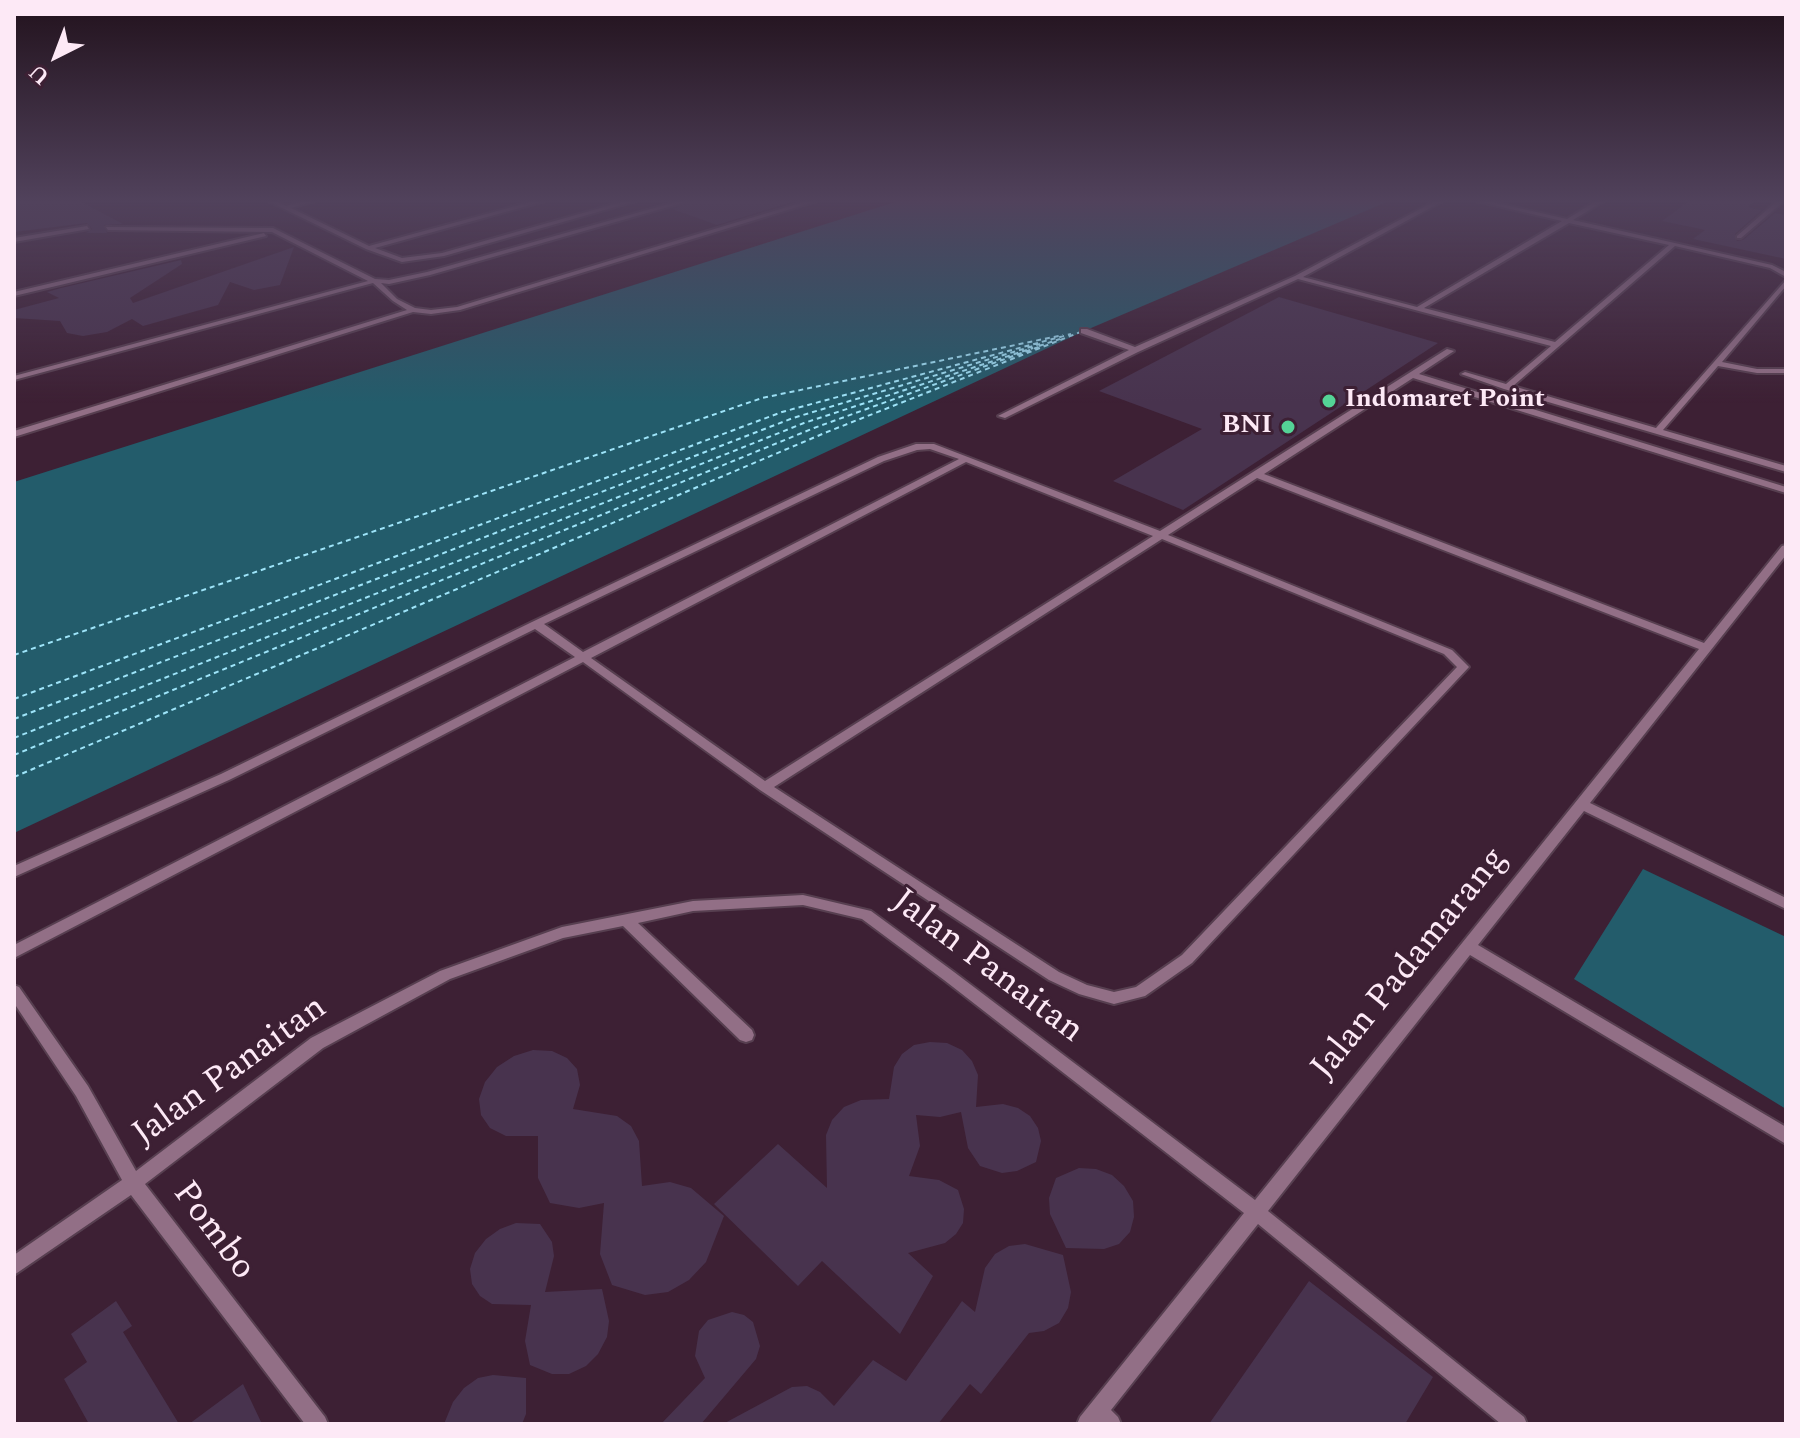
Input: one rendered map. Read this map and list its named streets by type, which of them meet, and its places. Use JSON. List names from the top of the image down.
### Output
{
  "streets": {
    "lane": ["Jalan Padamarang", "Jalan Panaitan", "Pombo"]
  },
  "crossings": [
    ["Jalan Padamarang", "Jalan Panaitan"],
    ["Jalan Panaitan", "Pombo"]
  ],
  "places": ["Indomaret Point", "BNI"],
  "north": "bottom left"
}
